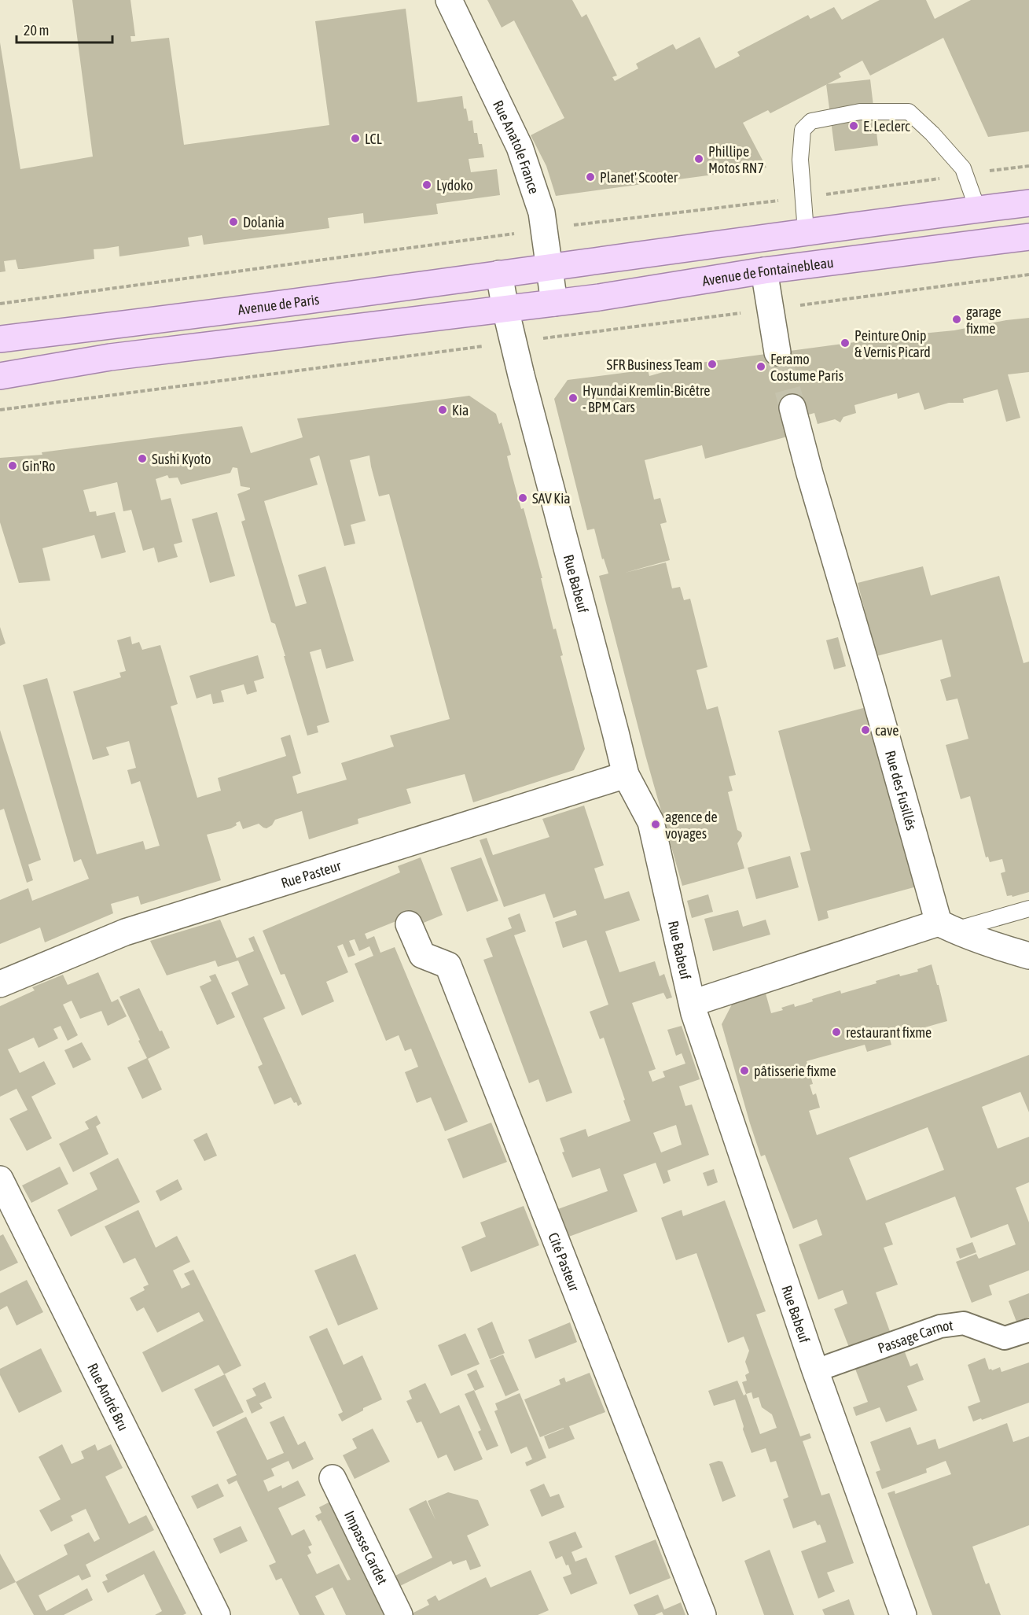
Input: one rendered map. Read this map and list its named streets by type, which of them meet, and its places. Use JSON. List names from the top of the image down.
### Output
{
  "streets": {
    "main road": ["Avenue de Fontainebleau", "Avenue de Paris"],
    "street": [
      "Rue Anatole France",
      "Rue Babeuf",
      "Rue des Fusillés",
      "Rue Pasteur",
      "Cité Pasteur",
      "Passage Carnot",
      "Rue André Bru",
      "Impasse Cardet"
    ]
  },
  "crossings": [
    ["Rue Anatole France", "Avenue de Fontainebleau"],
    ["Rue Anatole France", "Avenue de Paris"],
    ["Avenue de Fontainebleau", "Rue Babeuf"],
    ["Avenue de Paris", "Rue Babeuf"],
    ["Rue Babeuf", "Rue Pasteur"]
  ],
  "places": [
    "E. Leclerc",
    "LCL",
    "Phillipe Motos RN7",
    "Planet' Scooter",
    "Lydoko",
    "Dolania",
    "garage fixme",
    "Peinture Onip & Vernis Picard",
    "SFR Business Team",
    "Feramo Costume Paris",
    "Hyundai Kremlin-Bicêtre - BPM Cars",
    "Kia",
    "Sushi Kyoto",
    "Gin'Ro",
    "SAV Kia",
    "cave",
    "agence de voyages",
    "restaurant fixme",
    "pâtisserie fixme"
  ],
  "scale_bar": "20 m"
}
